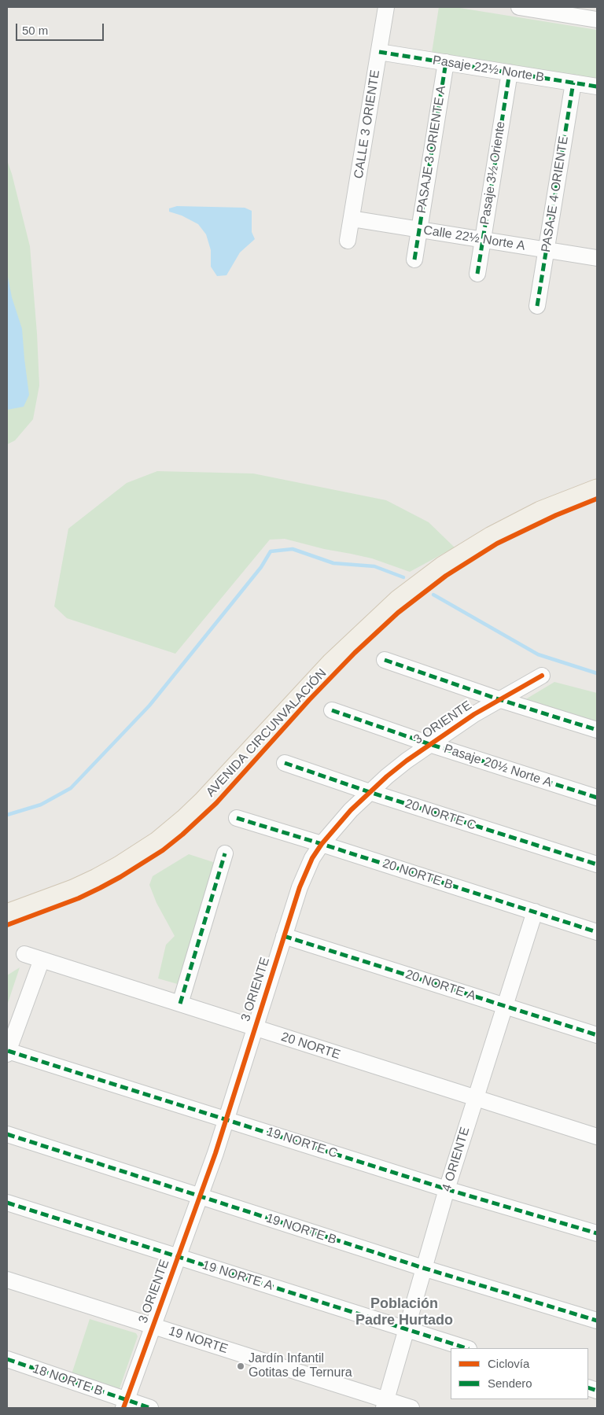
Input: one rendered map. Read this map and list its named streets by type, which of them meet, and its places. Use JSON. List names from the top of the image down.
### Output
{
  "streets": {
    "main road": ["AVENIDA CIRCUNVALACIÓN"],
    "street": [
      "Pasaje 22½ Norte B",
      "CALLE 3 ORIENTE",
      "PASAJE 3 ORIENTE A",
      "Pasaje 3½ Oriente",
      "PASAJE 4 ORIENTE",
      "Calle 22½ Norte A",
      "3 ORIENTE",
      "Pasaje 20½ Norte A",
      "20 NORTE C",
      "20 NORTE B",
      "20 NORTE A",
      "20 NORTE",
      "19 NORTE C",
      "4 ORIENTE",
      "19 NORTE B",
      "19 NORTE A",
      "19 NORTE",
      "18 NORTE B"
    ]
  },
  "crossings": [
    ["Pasaje 22½ Norte B", "CALLE 3 ORIENTE"],
    ["Pasaje 22½ Norte B", "PASAJE 3 ORIENTE A"],
    ["Pasaje 22½ Norte B", "Pasaje 3½ Oriente"],
    ["Pasaje 22½ Norte B", "PASAJE 4 ORIENTE"],
    ["CALLE 3 ORIENTE", "Calle 22½ Norte A"],
    ["PASAJE 3 ORIENTE A", "Calle 22½ Norte A"],
    ["Pasaje 3½ Oriente", "Calle 22½ Norte A"],
    ["PASAJE 4 ORIENTE", "Calle 22½ Norte A"],
    ["3 ORIENTE", "Pasaje 20½ Norte A"],
    ["3 ORIENTE", "20 NORTE C"],
    ["3 ORIENTE", "20 NORTE B"],
    ["3 ORIENTE", "20 NORTE A"],
    ["3 ORIENTE", "20 NORTE"],
    ["3 ORIENTE", "19 NORTE C"],
    ["3 ORIENTE", "19 NORTE B"],
    ["3 ORIENTE", "19 NORTE A"],
    ["3 ORIENTE", "19 NORTE"],
    ["3 ORIENTE", "18 NORTE B"],
    ["20 NORTE B", "4 ORIENTE"],
    ["20 NORTE A", "4 ORIENTE"],
    ["20 NORTE", "4 ORIENTE"],
    ["19 NORTE C", "4 ORIENTE"],
    ["4 ORIENTE", "19 NORTE B"],
    ["4 ORIENTE", "19 NORTE A"],
    ["4 ORIENTE", "19 NORTE"]
  ],
  "districts": ["Población Padre Hurtado"],
  "places": ["Jardín Infantil Gotitas de Ternura"],
  "legend": ["Ciclovía", "Sendero"],
  "scale_bar": "50 m"
}
